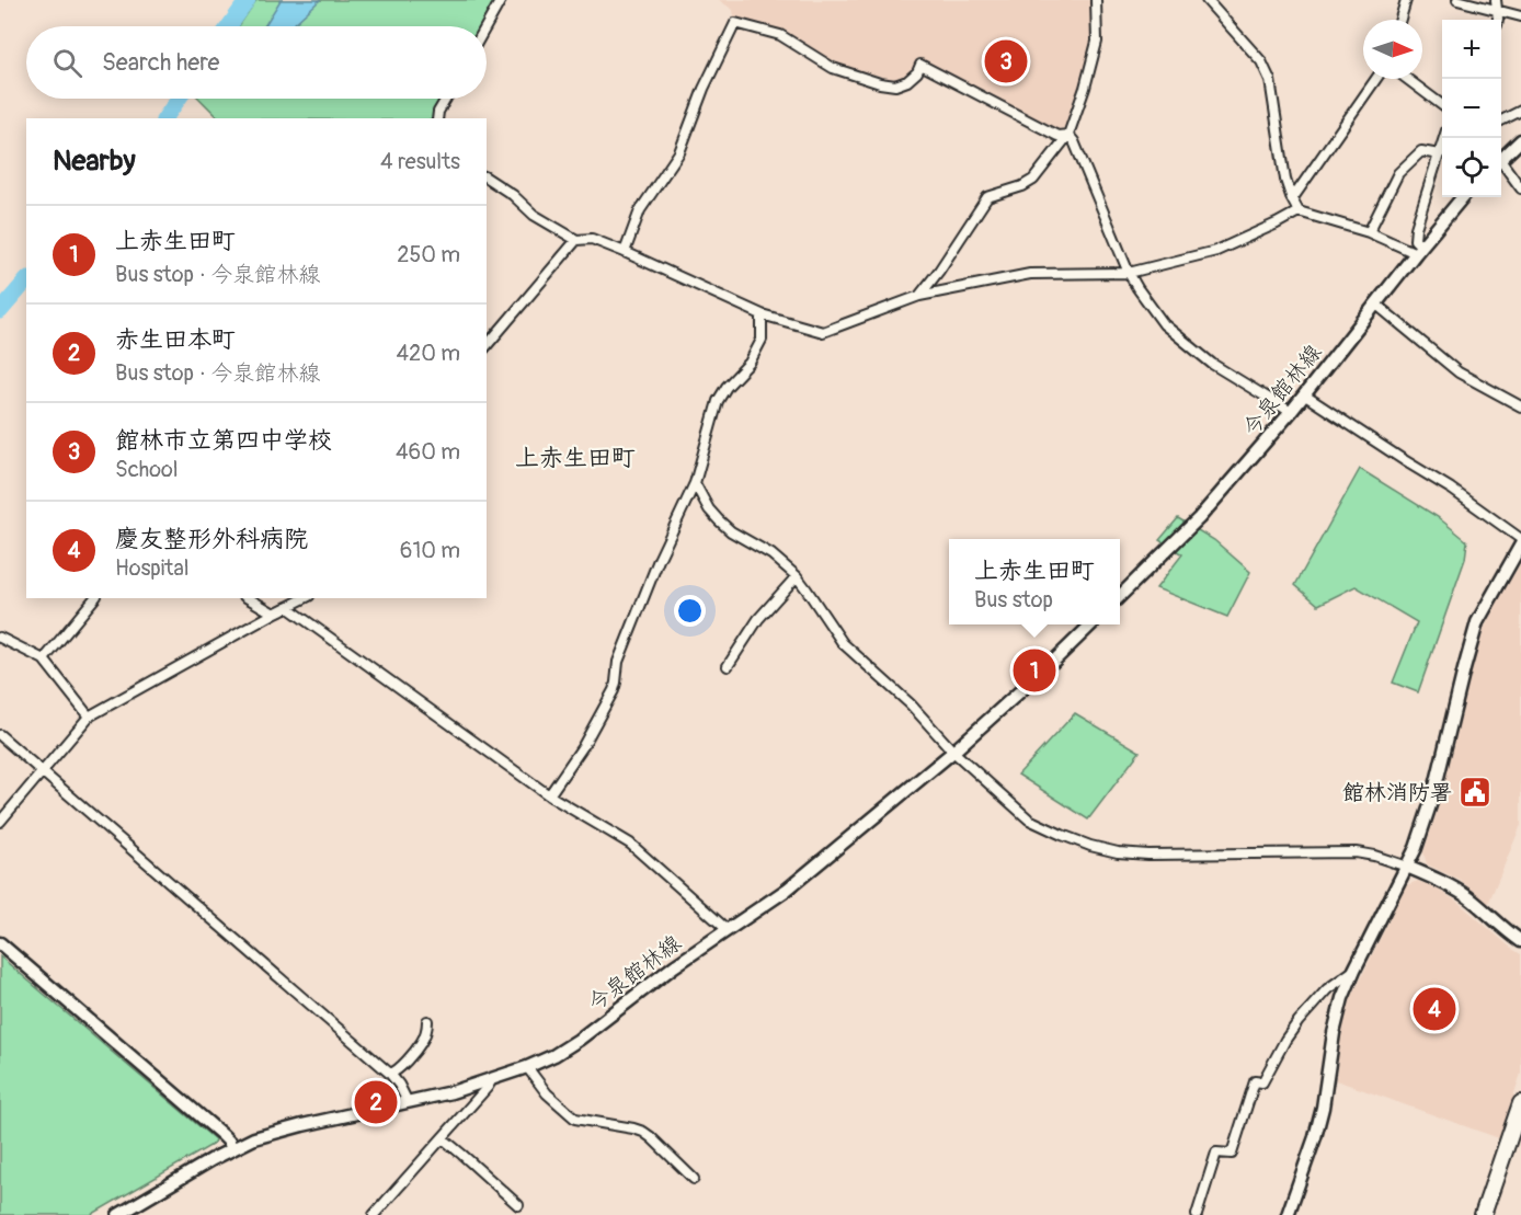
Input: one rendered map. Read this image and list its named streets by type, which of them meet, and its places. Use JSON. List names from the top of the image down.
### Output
{
  "streets": {
    "main road": ["今泉館林線"]
  },
  "districts": ["上赤生田町"],
  "places": {
    "public building": ["館林消防署"]
  },
  "north": "right",
  "page": {
    "map_buttons": ["+", "−"],
    "search": "Search here",
    "pins": [
      "3",
      "1",
      "4",
      "2"
    ],
    "heading": ["Nearby", "4 results"],
    "list": [
      {
        "mark": "1",
        "name": "上赤生田町",
        "note": "Bus stop · 今泉館林線",
        "value": "250 m"
      },
      {
        "mark": "2",
        "name": "赤生田本町",
        "note": "Bus stop · 今泉館林線",
        "value": "420 m"
      },
      {
        "mark": "3",
        "name": "館林市立第四中学校",
        "note": "School",
        "value": "460 m"
      },
      {
        "mark": "4",
        "name": "慶友整形外科病院",
        "note": "Hospital",
        "value": "610 m"
      }
    ],
    "popup": ["上赤生田町", "Bus stop"]
  }
}
